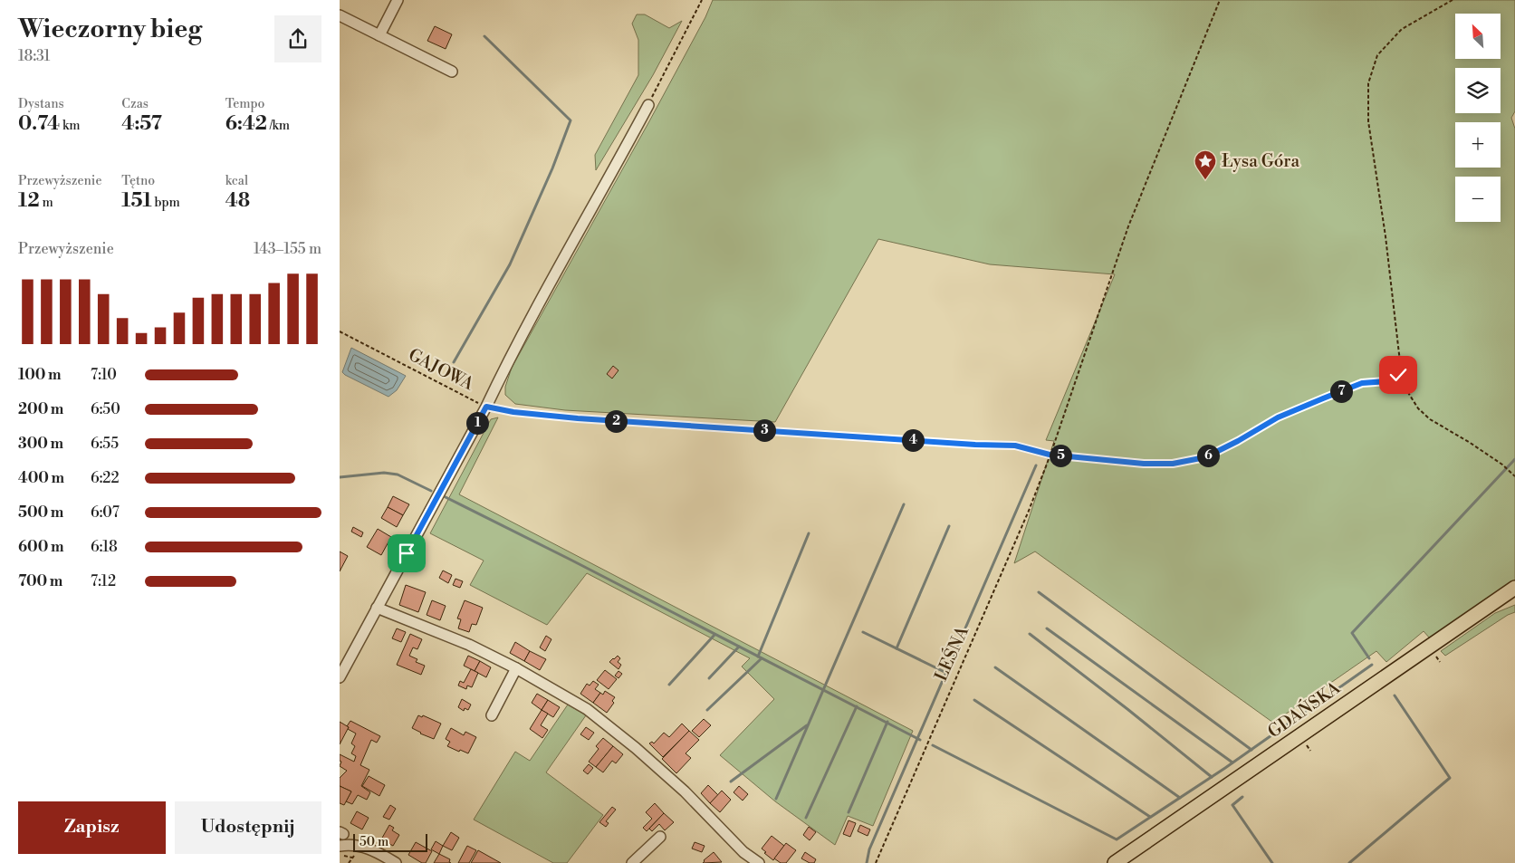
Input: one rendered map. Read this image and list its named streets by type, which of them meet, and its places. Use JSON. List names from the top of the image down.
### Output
{
  "streets": {
    "main road": ["GDAŃSKA"],
    "path": ["GAJOWA", "LEŚNA"]
  },
  "crossings": [
    ["GAJOWA", "LEŚNA"]
  ],
  "places": {
    "place": ["Łysa Góra"]
  },
  "scale_bar": "50 m",
  "north": "top left",
  "page": {
    "heading": ["Wieczorny bieg", "18:31"],
    "map_buttons": ["+", "−"],
    "stats": [
      ["Dystans", "0.74 km"],
      ["Czas", "4:57"],
      ["Tempo", "6:42 /km"],
      ["Przewyższenie", "12 m"],
      ["Tętno", "151 bpm"],
      ["kcal", "48"]
    ],
    "chart": ["Przewyższenie", "143–155 m"],
    "list": [
      {
        "name": "100 m",
        "note": "7:10"
      },
      {
        "name": "200 m",
        "note": "6:50"
      },
      {
        "name": "300 m",
        "note": "6:55"
      },
      {
        "name": "400 m",
        "note": "6:22"
      },
      {
        "name": "500 m",
        "note": "6:07"
      },
      {
        "name": "600 m",
        "note": "6:18"
      },
      {
        "name": "700 m",
        "note": "7:12"
      }
    ],
    "pins": [
      "7",
      "2",
      "1",
      "3",
      "4",
      "5",
      "6"
    ],
    "buttons": ["Zapisz", "Udostępnij"],
    "scale": "50 m"
  }
}
